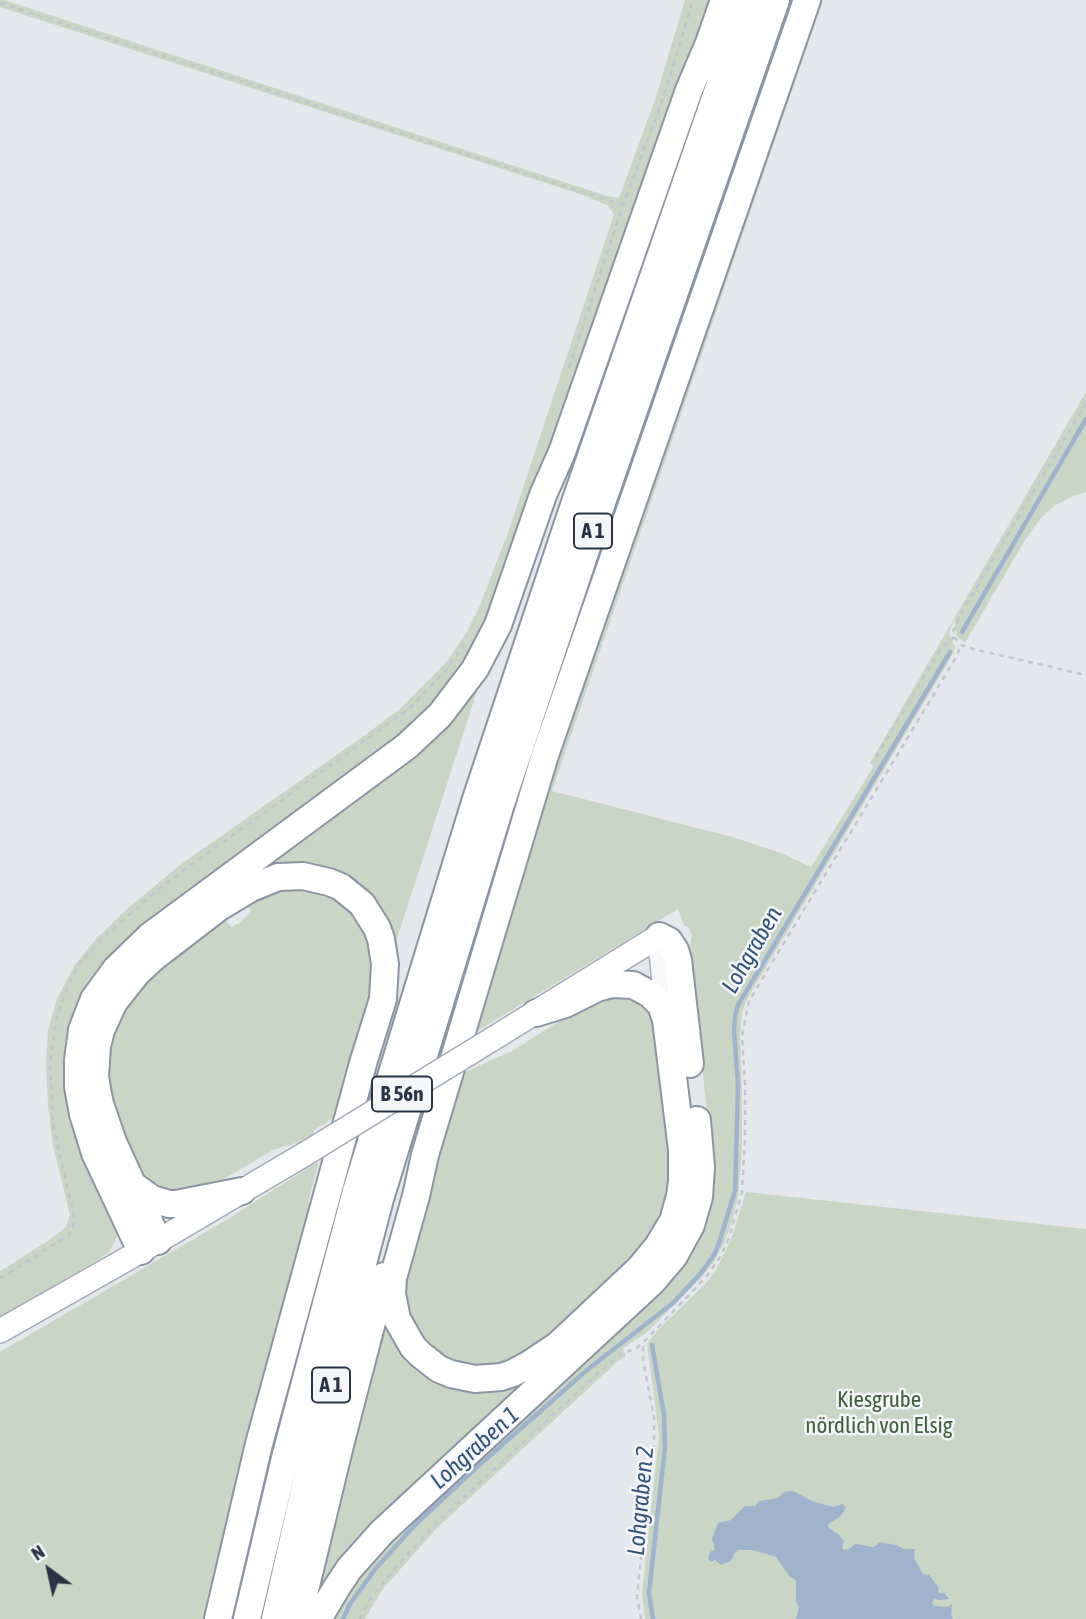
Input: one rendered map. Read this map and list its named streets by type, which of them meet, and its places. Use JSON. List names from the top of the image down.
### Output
{
  "streets": {
    "highway": ["A 1"],
    "main road": ["B 56n"]
  },
  "water": ["Lohgraben", "Lohgraben 1", "Lohgraben 2"],
  "parks": ["Kiesgrube nördlich von Elsig"],
  "north": "top left"
}
